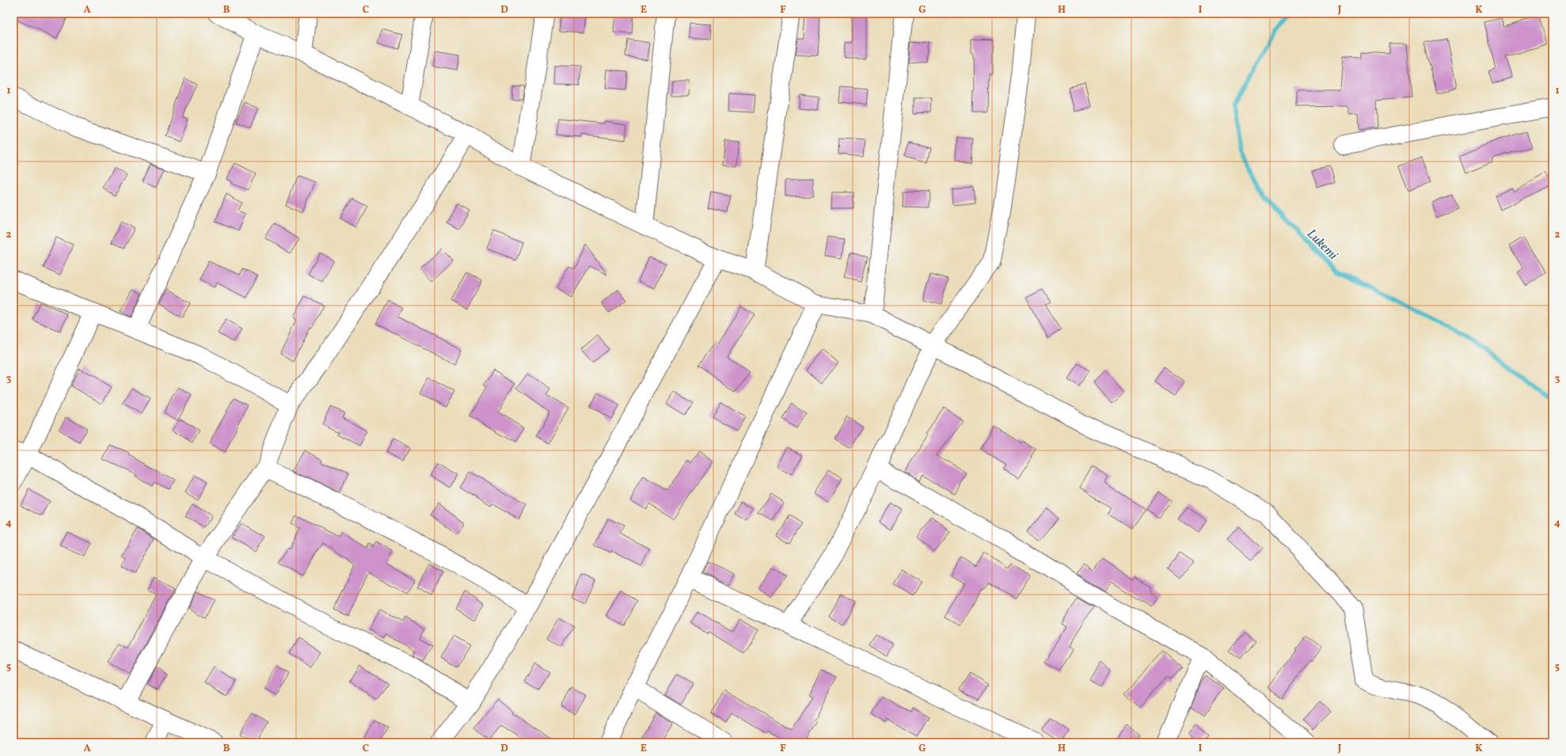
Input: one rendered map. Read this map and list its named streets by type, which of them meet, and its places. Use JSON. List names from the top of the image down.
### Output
{
  "water": ["Lukemi"],
  "grid": {
    "columns": [
      "A",
      "B",
      "C",
      "D",
      "E",
      "F",
      "G",
      "H",
      "I",
      "J",
      "K"
    ],
    "rows": [
      "1",
      "2",
      "3",
      "4",
      "5"
    ]
  }
}
